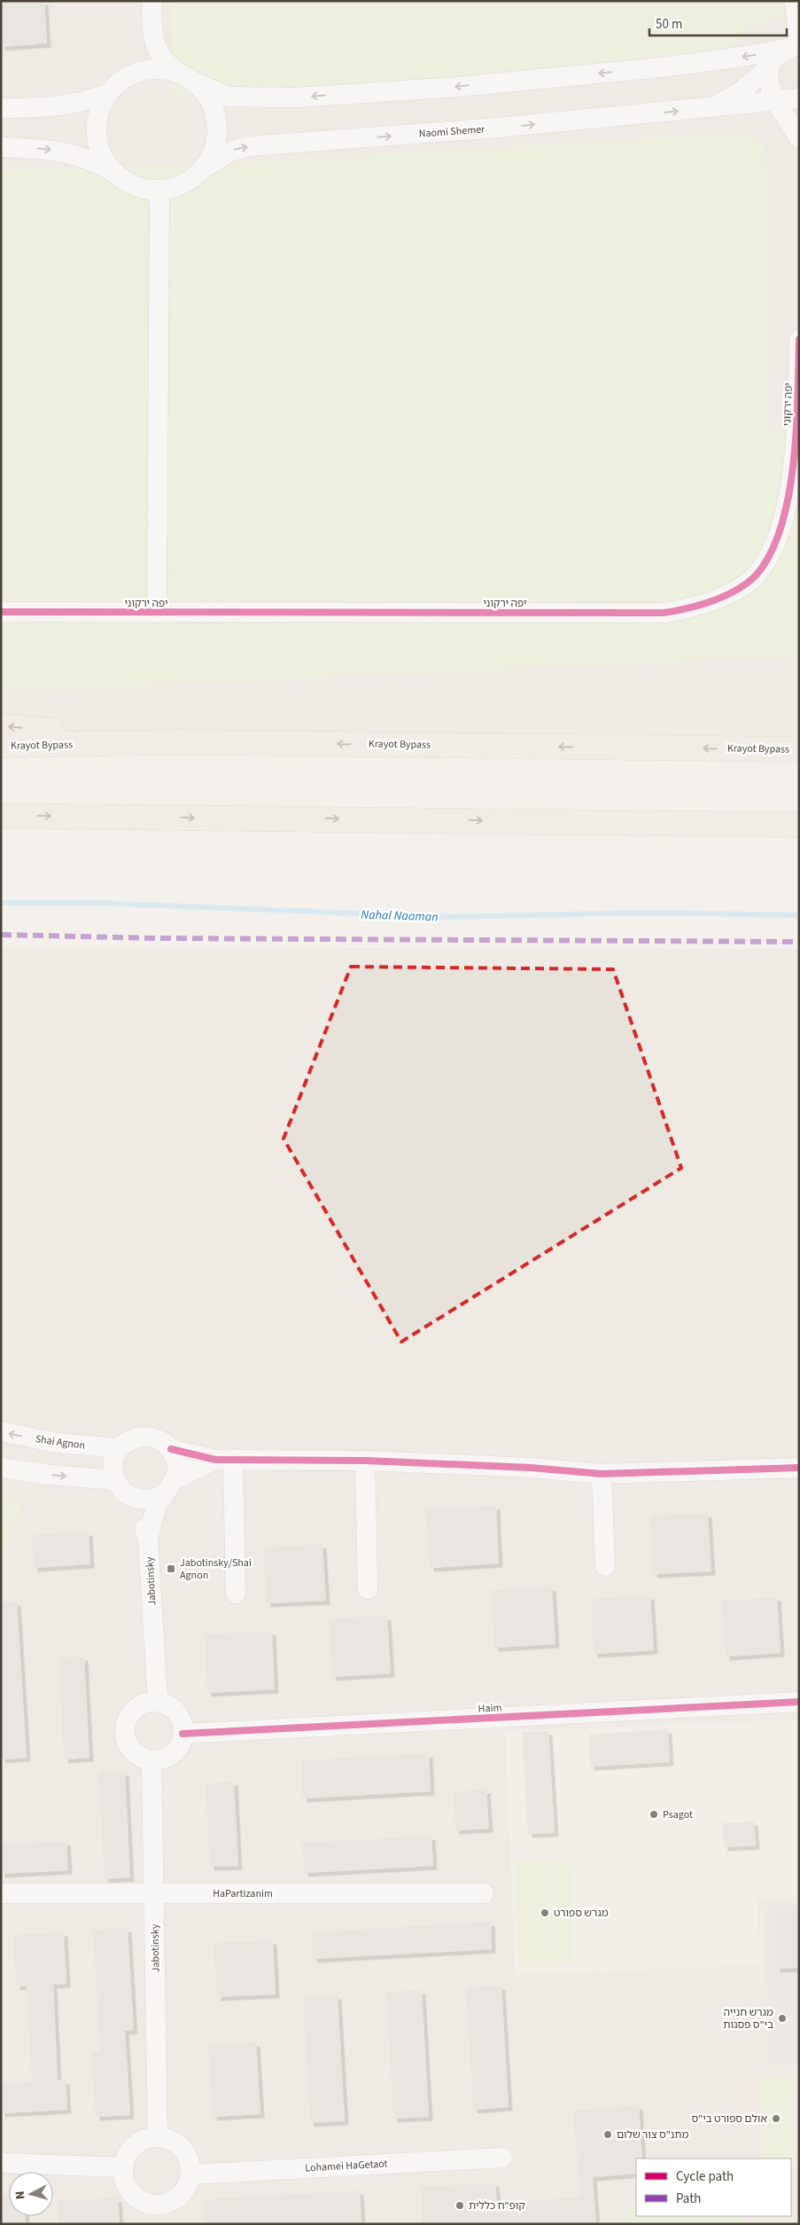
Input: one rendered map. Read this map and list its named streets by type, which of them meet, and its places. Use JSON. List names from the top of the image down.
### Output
{
  "streets": {
    "highway": ["Krayot Bypass"],
    "street": [
      "Naomi Shemer",
      "יפה ירקוני",
      "Shai Agnon",
      "Jabotinsky",
      "Haim",
      "HaPartizanim",
      "Lohamei HaGetaot"
    ]
  },
  "crossings": [
    ["Shai Agnon", "Jabotinsky"],
    ["Jabotinsky", "Haim"],
    ["Jabotinsky", "HaPartizanim"],
    ["Jabotinsky", "Lohamei HaGetaot"]
  ],
  "water": ["Nahal Naaman"],
  "places": {
    "transit": ["Jabotinsky/Shai Agnon"],
    "other": [
      "Psagot",
      "מגרש ספורט",
      "מגרש חנייה בי\"ס פסגות",
      "אולם ספורט בי\"ס",
      "מתנ\"ס צור שלום",
      "קופ\"ח כללית"
    ]
  },
  "legend": ["Cycle path", "Path"],
  "scale_bar": "50 m",
  "north": "left"
}
